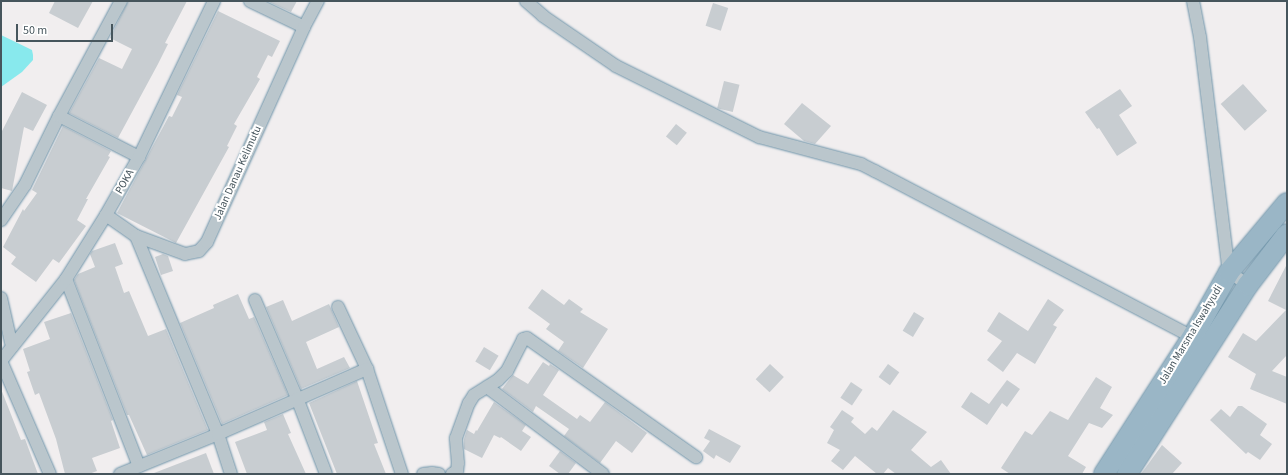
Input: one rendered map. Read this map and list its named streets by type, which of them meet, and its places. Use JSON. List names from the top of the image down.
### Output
{
  "streets": {
    "highway": ["Jalan Marsma Iswahyudi"],
    "street": ["Jalan Danau Kelimutu", "POKA"]
  },
  "crossings": [
    ["Jalan Danau Kelimutu", "POKA"]
  ],
  "scale_bar": "50 m"
}
